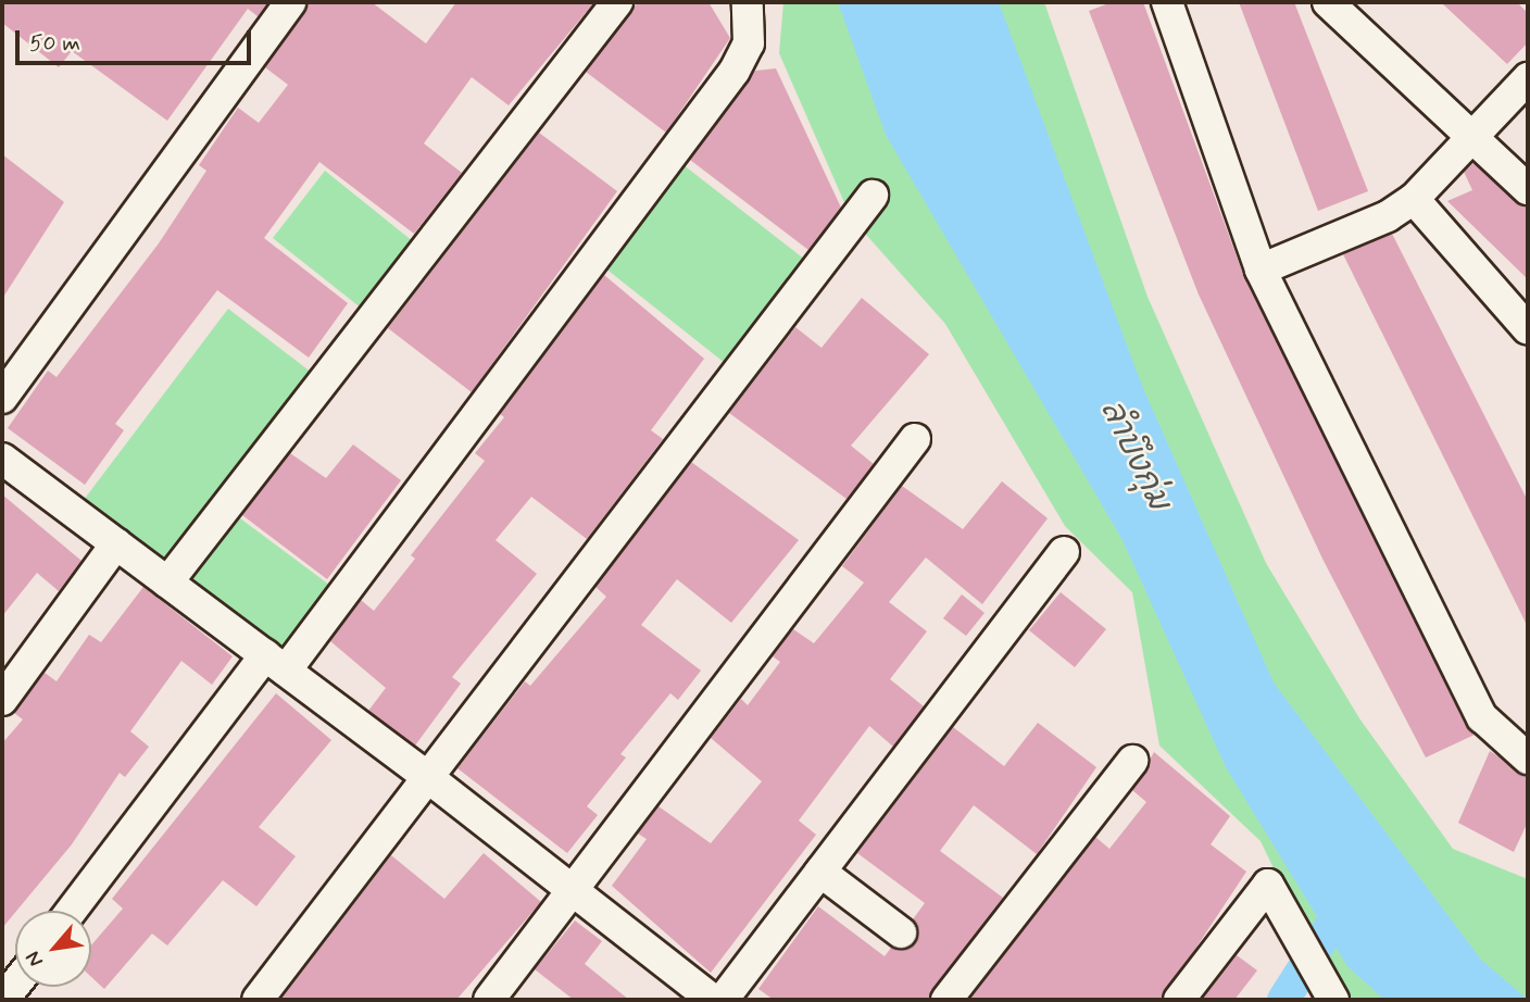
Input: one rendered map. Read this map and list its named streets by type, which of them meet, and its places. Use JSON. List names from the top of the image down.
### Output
{
  "water": ["ลำบึงกุ่ม"],
  "scale_bar": "50 m",
  "north": "bottom left"
}
